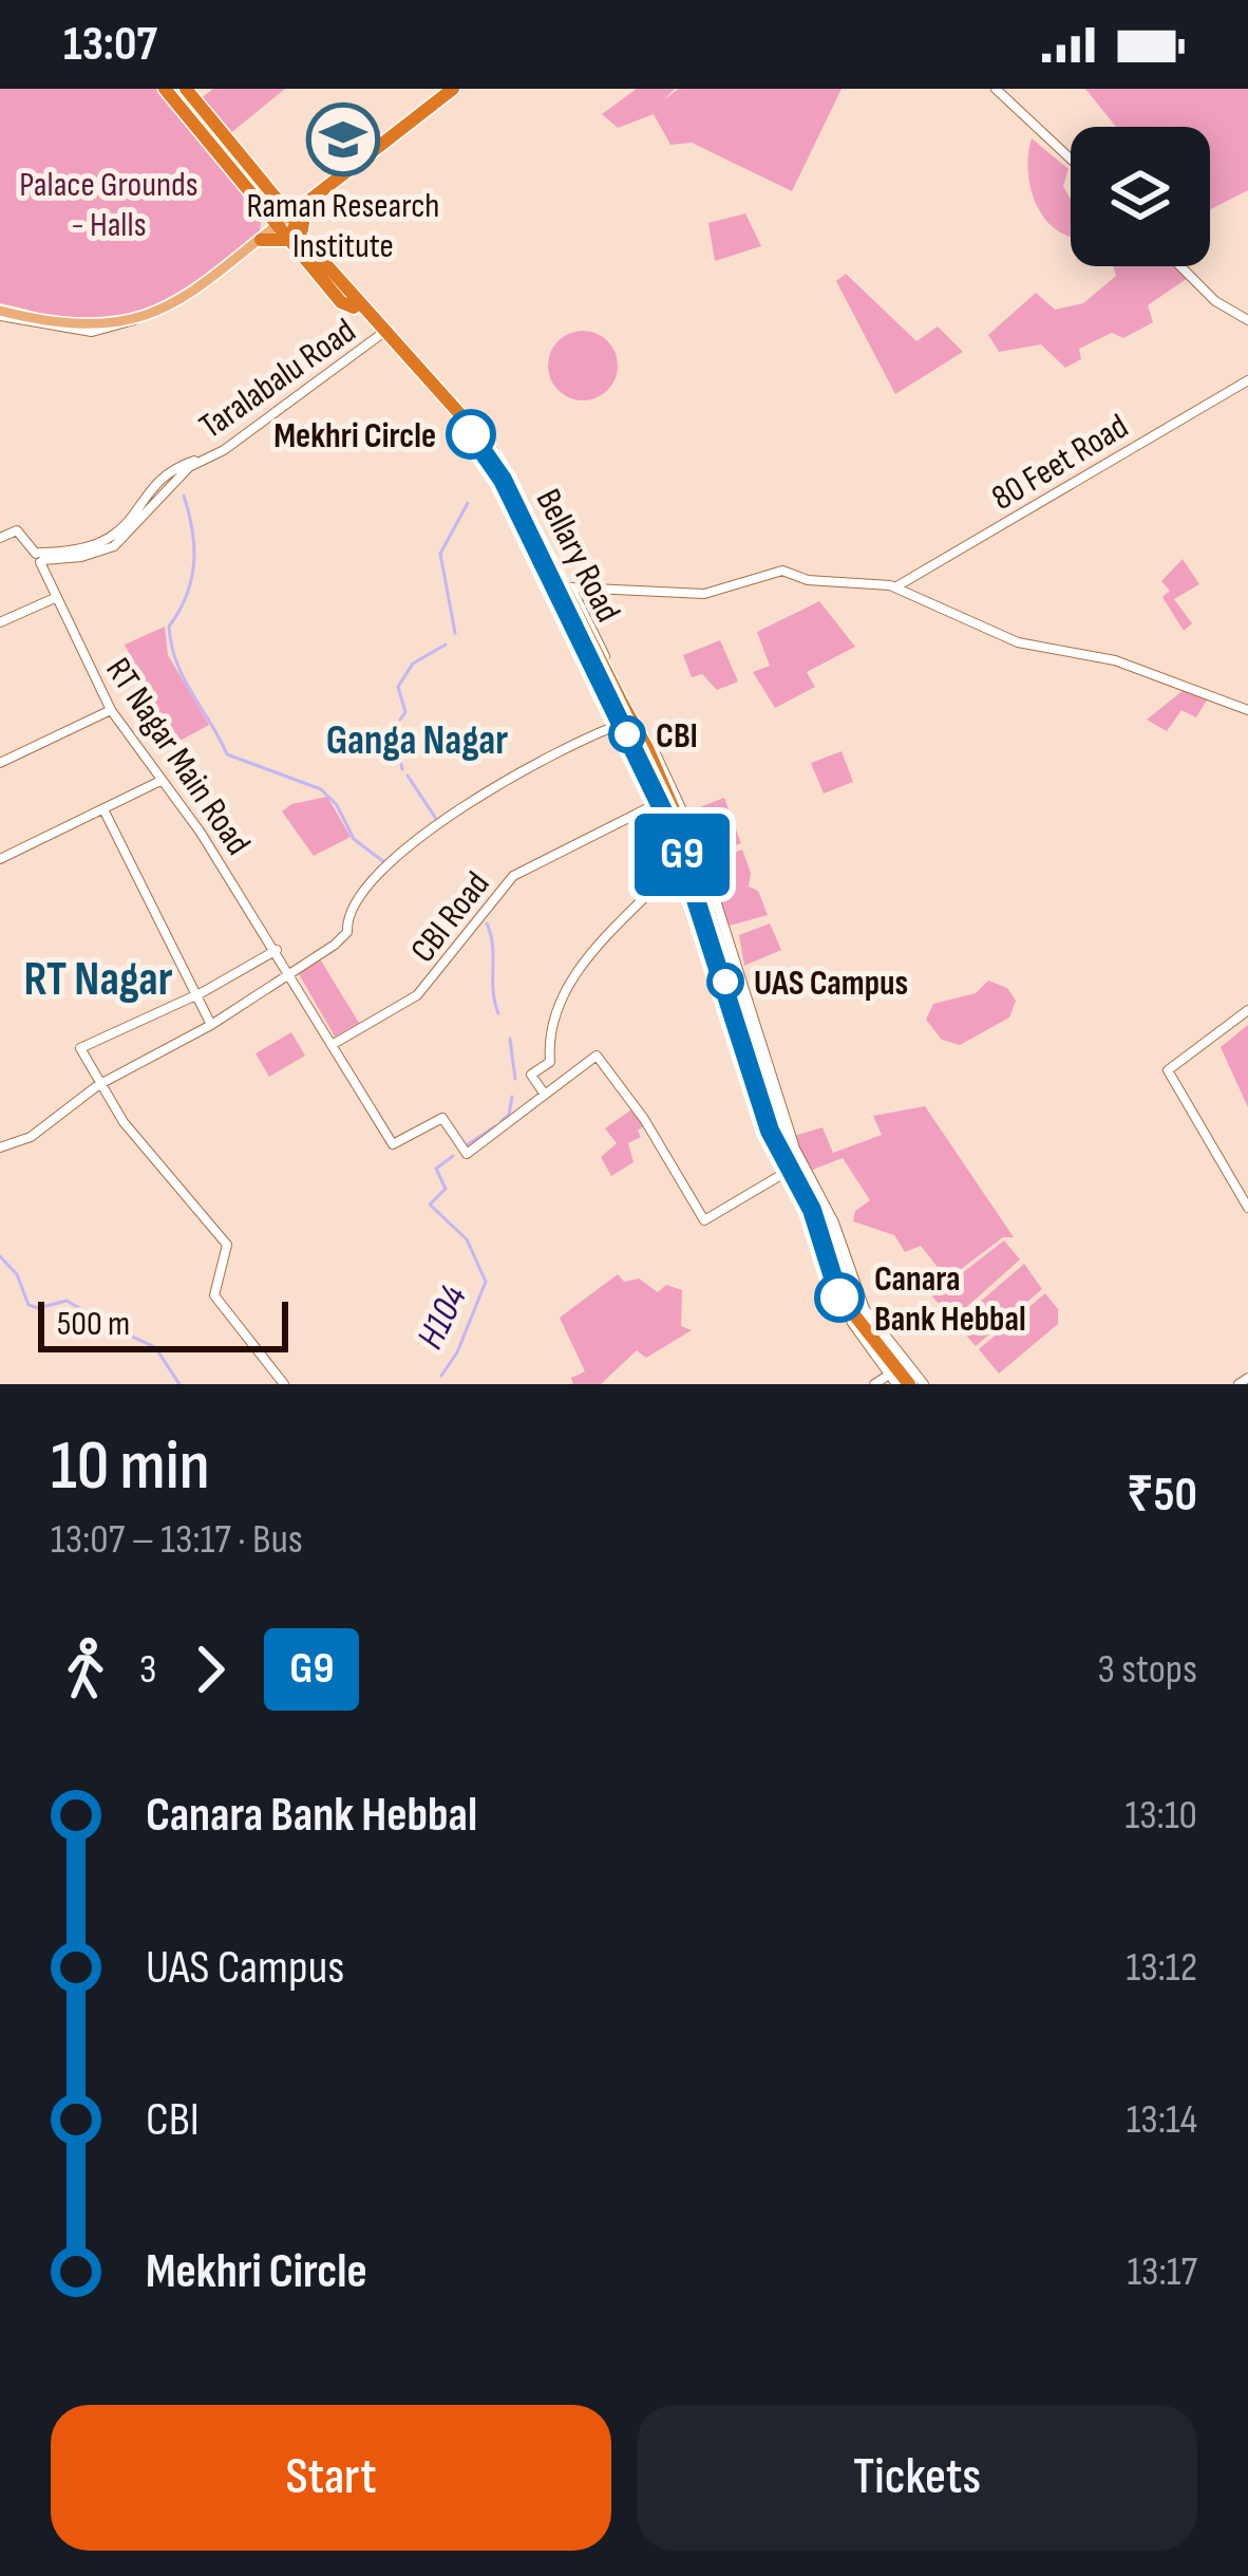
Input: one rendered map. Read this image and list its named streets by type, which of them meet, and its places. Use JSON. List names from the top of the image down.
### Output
{
  "streets": {
    "highway": ["Bellary Road"],
    "street": [
      "Taralabalu Road",
      "80 Feet Road",
      "RT Nagar Main Road",
      "CBI Road"
    ]
  },
  "crossings": [
    ["Taralabalu Road", "Bellary Road"],
    ["Taralabalu Road", "RT Nagar Main Road"],
    ["RT Nagar Main Road", "CBI Road"]
  ],
  "districts": ["Ganga Nagar", "RT Nagar"],
  "water": ["H104"],
  "parks": ["Palace Grounds - Halls"],
  "places": {
    "school or university": ["Raman Research Institute"],
    "other": [
      "Mekhri Circle",
      "CBI",
      "UAS Campus",
      "Canara Bank Hebbal"
    ]
  },
  "lines": ["bus line G9"],
  "scale_bar": "500 m",
  "page": {
    "status": "13:07",
    "on_map": "G9",
    "scale": "500 m",
    "heading": ["10 min", "13:07 – 13:17 · Bus", "₹50"],
    "legs": ["3", "G9", "3 stops"],
    "list": [
      {
        "name": "Canara Bank Hebbal",
        "value": "13:10"
      },
      {
        "name": "UAS Campus",
        "value": "13:12"
      },
      {
        "name": "CBI",
        "value": "13:14"
      },
      {
        "name": "Mekhri Circle",
        "value": "13:17"
      }
    ],
    "buttons": ["Start", "Tickets"]
  }
}
